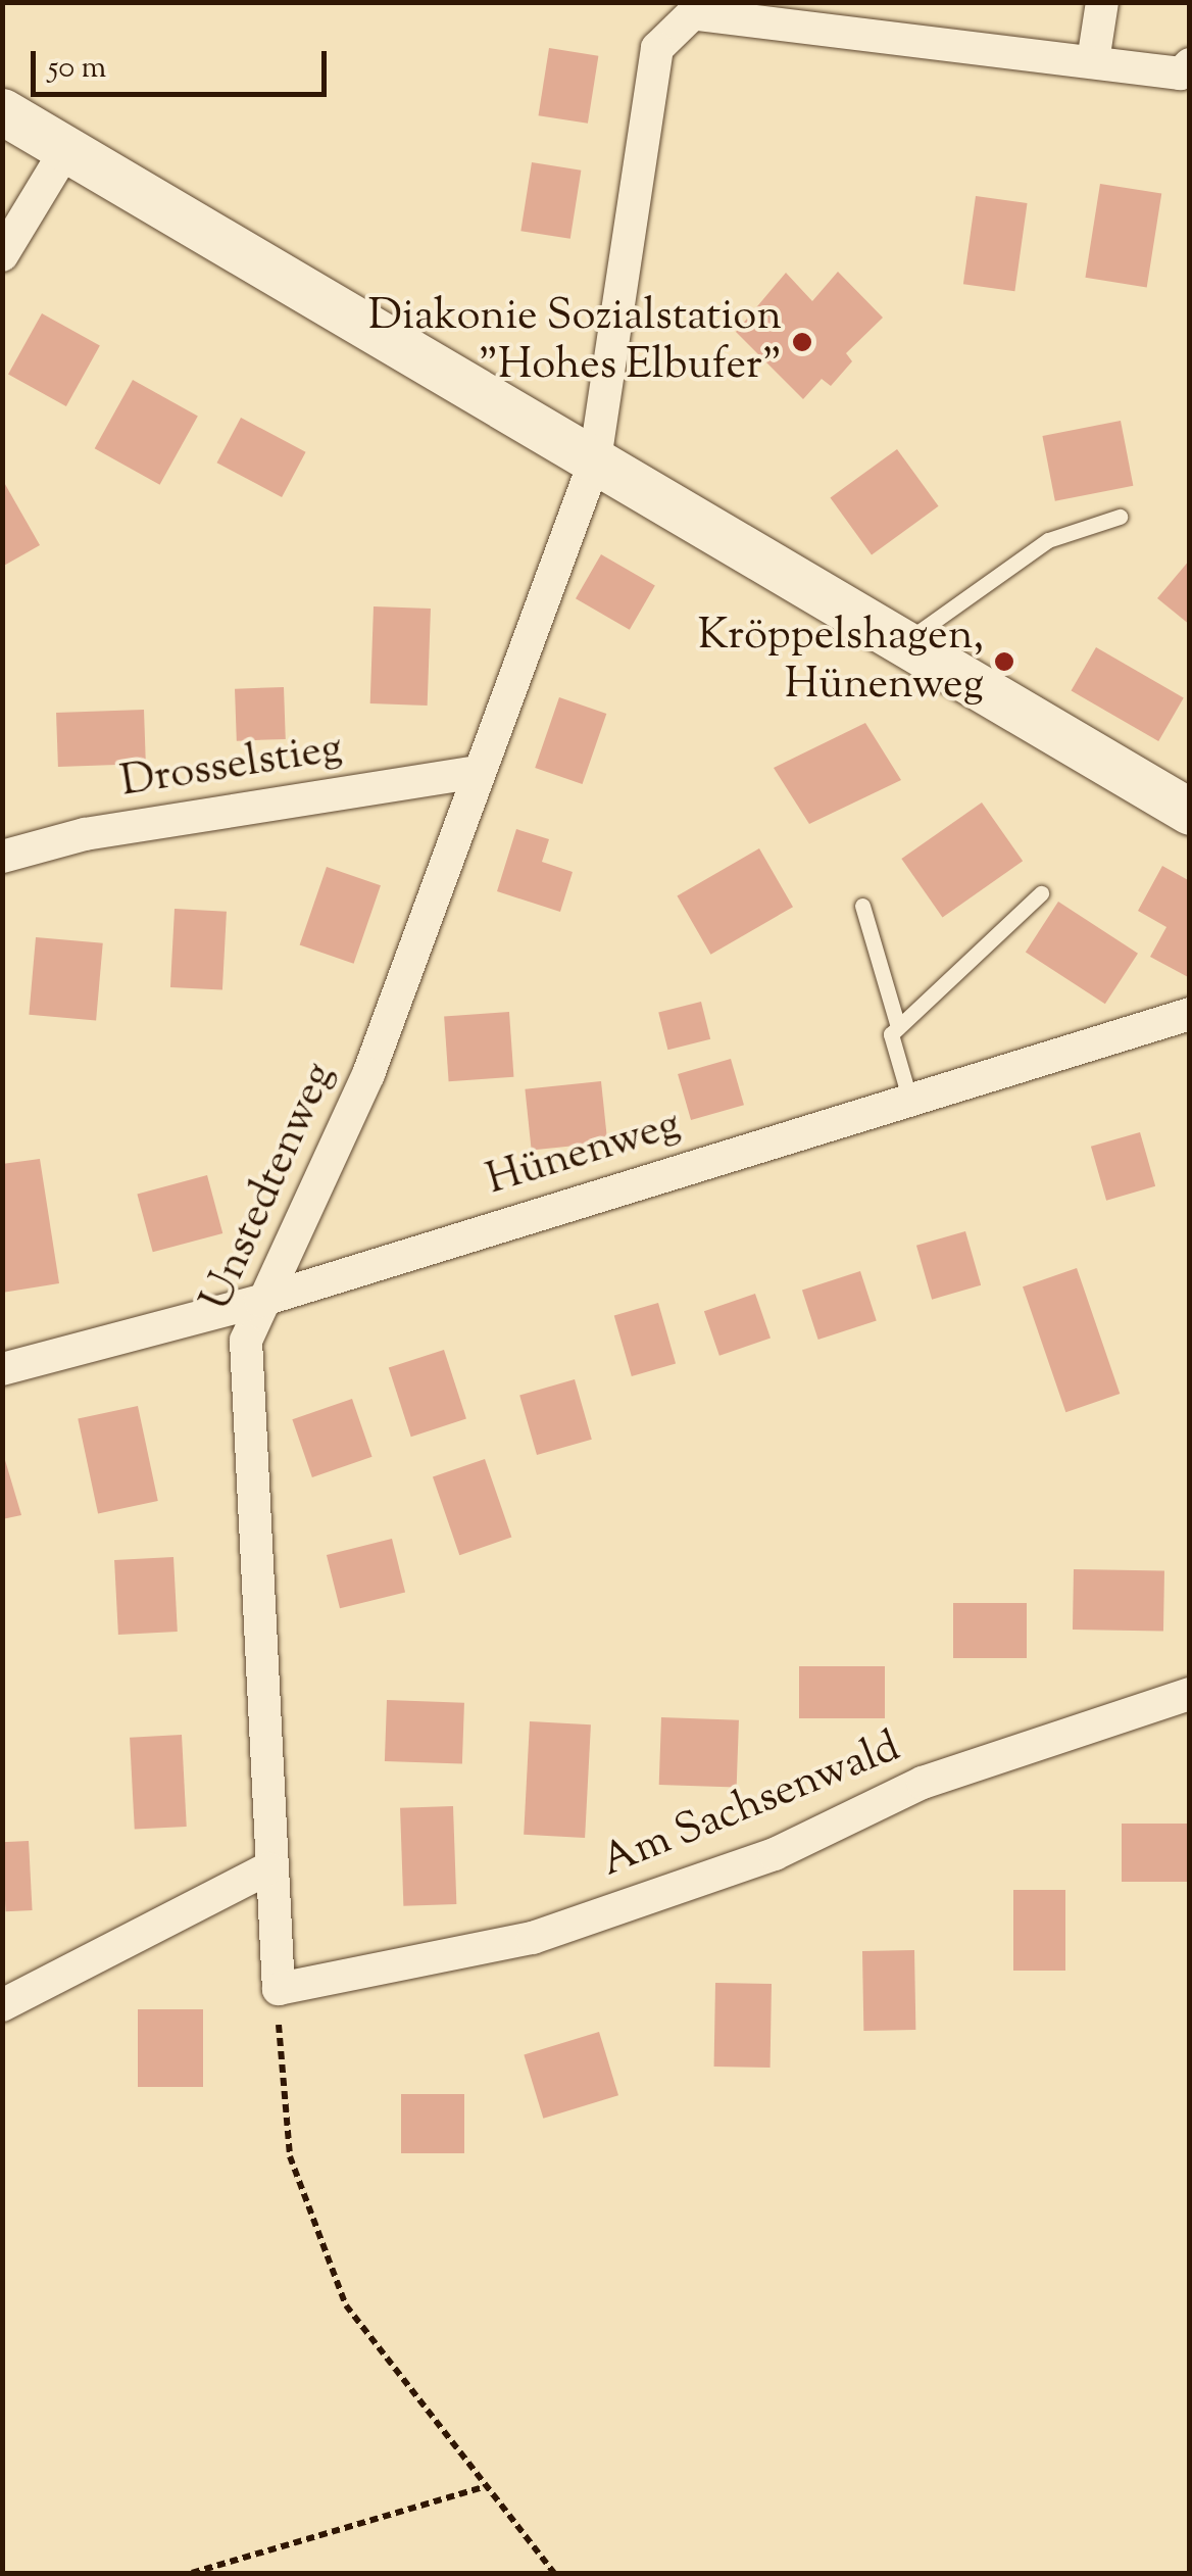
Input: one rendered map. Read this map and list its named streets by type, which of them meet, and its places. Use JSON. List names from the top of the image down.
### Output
{
  "streets": {
    "street": [
      "Drosselstieg",
      "Hünenweg",
      "Unstedtenweg",
      "Am Sachsenwald"
    ]
  },
  "crossings": [
    ["Drosselstieg", "Unstedtenweg"],
    ["Hünenweg", "Unstedtenweg"],
    ["Unstedtenweg", "Am Sachsenwald"]
  ],
  "places": ["Diakonie Sozialstation \"Hohes Elbufer\"", "Kröppelshagen, Hünenweg"],
  "scale_bar": "50 m"
}
